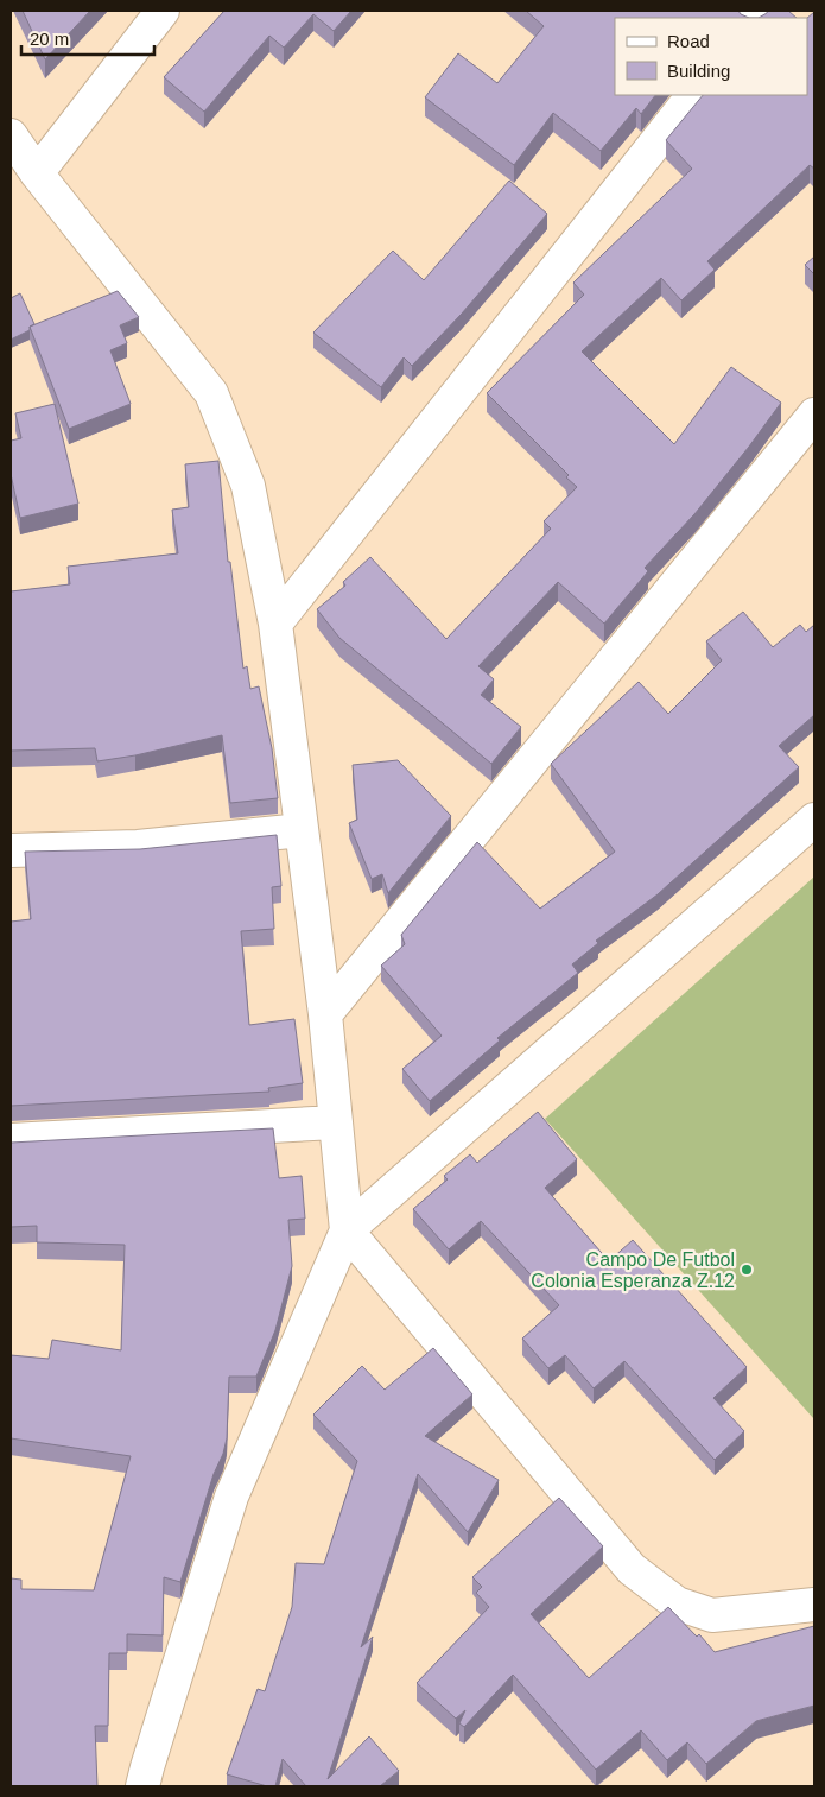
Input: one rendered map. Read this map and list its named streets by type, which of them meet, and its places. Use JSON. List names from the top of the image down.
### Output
{
  "places": ["Campo De Futbol Colonia Esperanza Z.12"],
  "legend": ["Road", "Building"],
  "scale_bar": "20 m"
}
